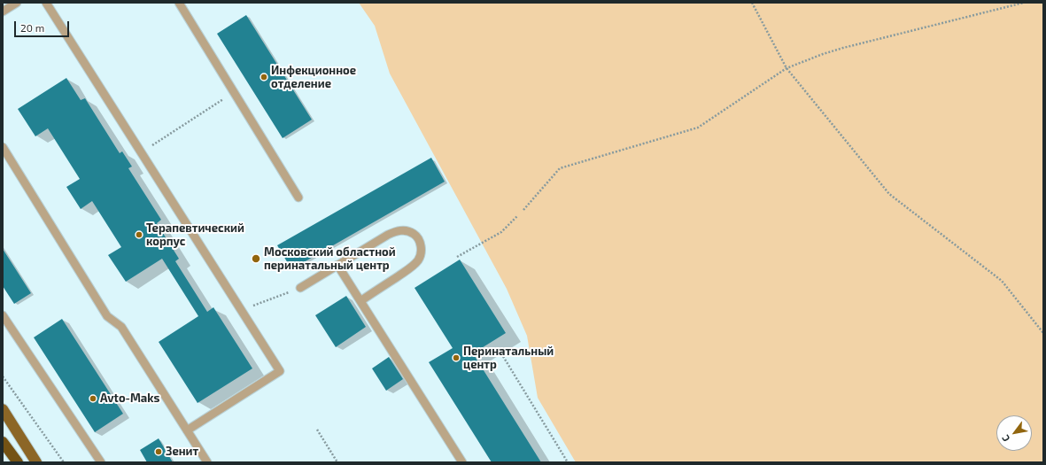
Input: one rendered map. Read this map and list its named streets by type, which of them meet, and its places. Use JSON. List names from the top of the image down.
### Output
{
  "places": [
    "Инфекционное отделение",
    "Терапевтический корпус",
    "Московский областной перинатальный центр",
    "Перинатальный центр",
    "Avto-Maks",
    "Зенит"
  ],
  "scale_bar": "20 m",
  "north": "bottom left"
}
